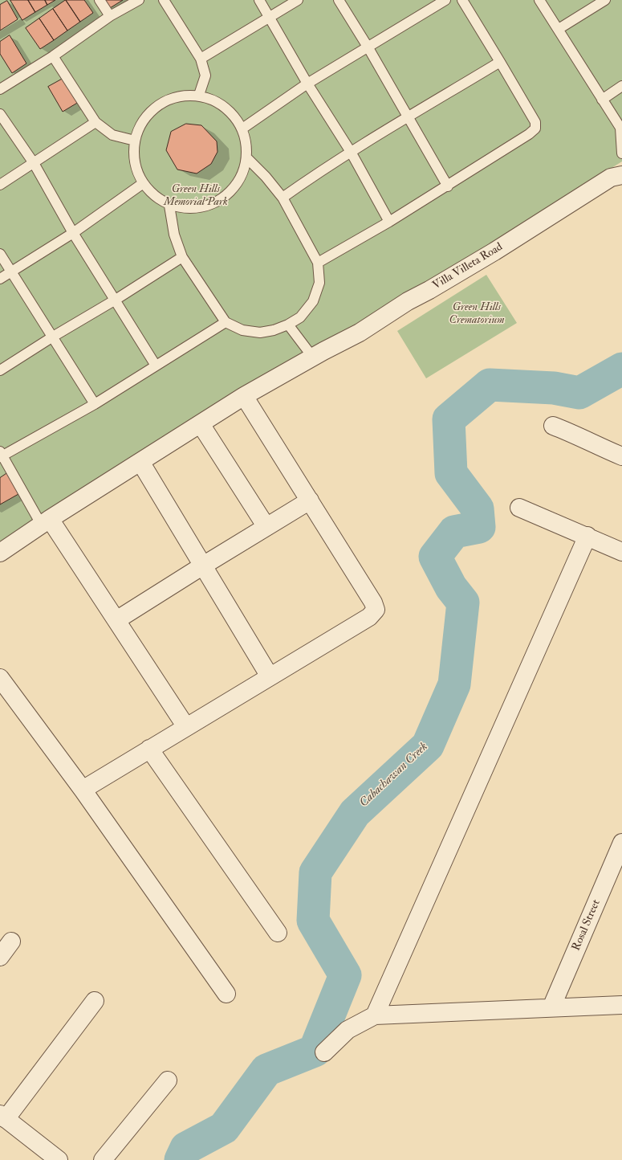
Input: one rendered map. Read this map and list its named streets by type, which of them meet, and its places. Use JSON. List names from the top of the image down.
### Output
{
  "streets": {
    "street": ["Villa Villeta Road", "Rosal Street"]
  },
  "water": ["Cabachawan Creek"],
  "parks": ["Green Hills Memorial Park", "Green Hills Crematorium"]
}
